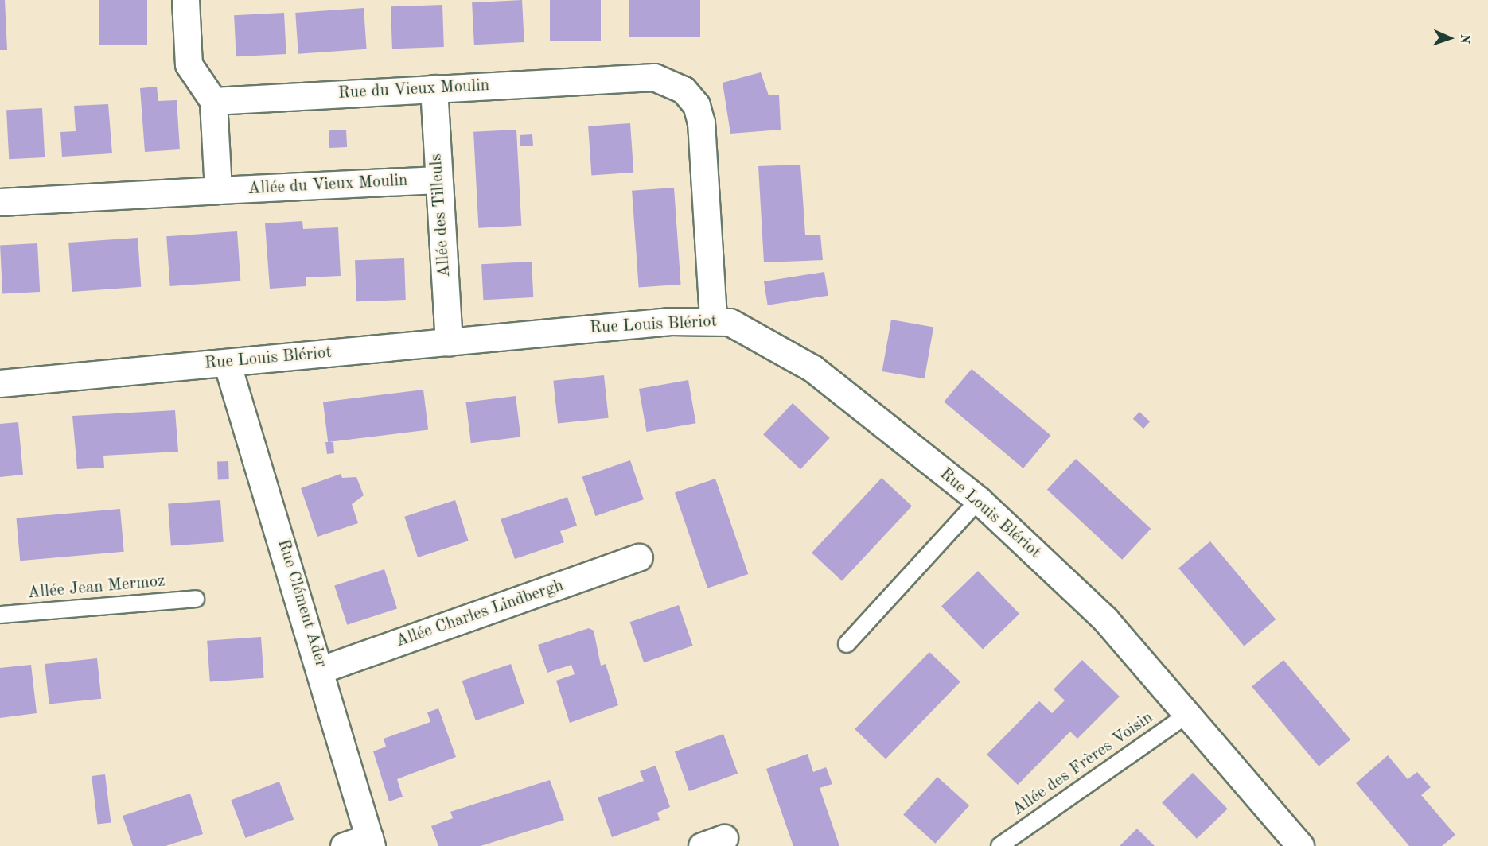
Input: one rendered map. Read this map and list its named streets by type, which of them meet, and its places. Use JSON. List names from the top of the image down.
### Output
{
  "streets": {
    "street": [
      "Rue du Vieux Moulin",
      "Allée du Vieux Moulin",
      "Allée des Tilleuls",
      "Rue Louis Blériot",
      "Rue Clément Ader",
      "Allée Charles Lindbergh"
    ],
    "lane": ["Allée Jean Mermoz", "Allée des Frères Voisin"]
  },
  "crossings": [
    ["Rue du Vieux Moulin", "Allée des Tilleuls"],
    ["Rue du Vieux Moulin", "Rue Louis Blériot"],
    ["Allée du Vieux Moulin", "Allée des Tilleuls"],
    ["Allée des Tilleuls", "Rue Louis Blériot"],
    ["Rue Louis Blériot", "Rue Clément Ader"],
    ["Rue Louis Blériot", "Allée des Frères Voisin"],
    ["Rue Clément Ader", "Allée Charles Lindbergh"]
  ],
  "north": "right"
}
